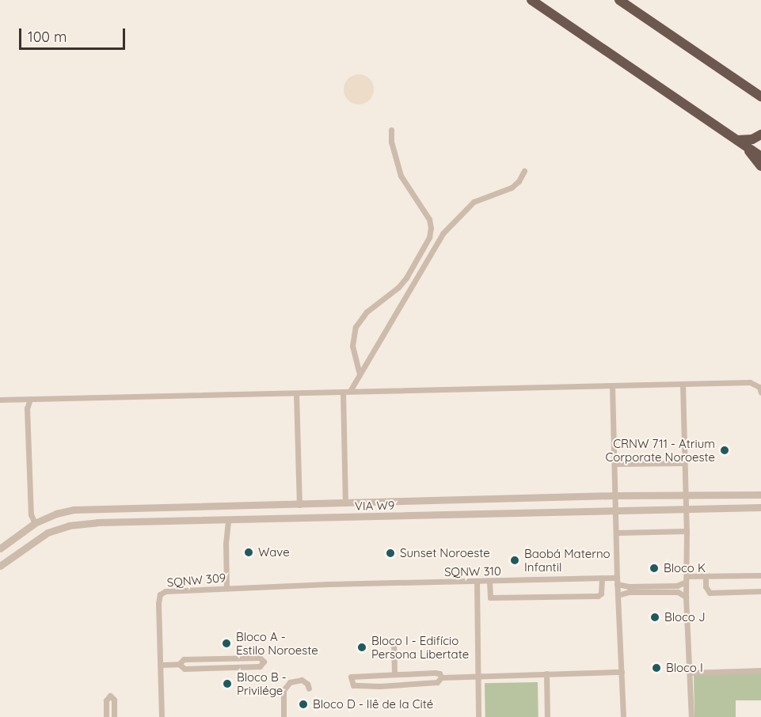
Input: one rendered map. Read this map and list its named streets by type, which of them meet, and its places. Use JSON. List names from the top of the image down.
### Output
{
  "streets": {
    "street": ["VIA W9", "SQNW 310", "SQNW 309"]
  },
  "crossings": [
    ["SQNW 310", "SQNW 309"]
  ],
  "places": [
    "CRNW 711 - Atrium Corporate Noroeste",
    "Wave",
    "Sunset Noroeste",
    "Baobá Materno Infantil",
    "Bloco K",
    "Bloco J",
    "Bloco A - Estilo Noroeste",
    "Bloco I - Edifício Persona Libertate",
    "Bloco I",
    "Bloco B - Privilége",
    "Bloco D - Ilê de la Cité"
  ],
  "scale_bar": "100 m"
}
